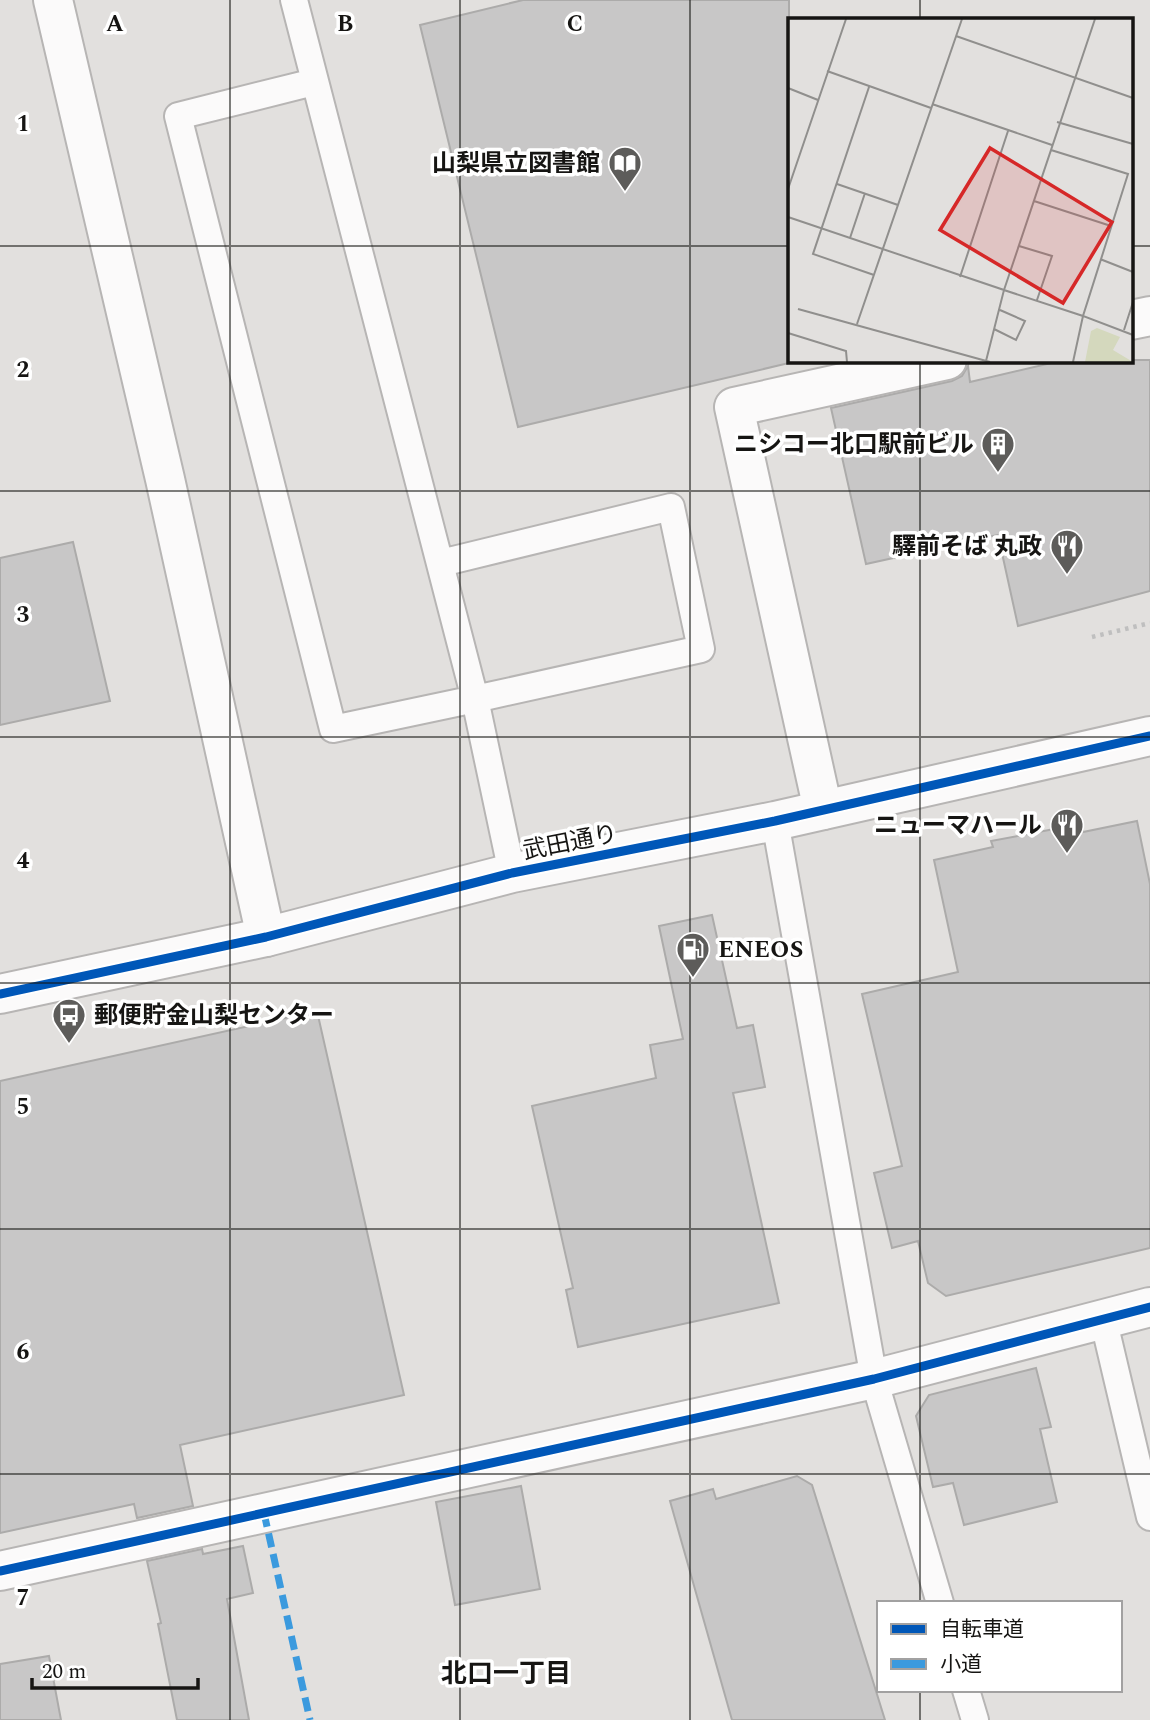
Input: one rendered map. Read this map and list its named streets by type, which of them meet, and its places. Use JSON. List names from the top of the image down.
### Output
{
  "streets": {
    "street": ["武田通り"]
  },
  "districts": ["北口一丁目"],
  "places": {
    "library": ["山梨県立図書館"],
    "building": ["ニシコー北口駅前ビル"],
    "restaurant": ["驛前そば 丸政", "ニューマハール"],
    "fuel station": ["ENEOS"],
    "bus stop": ["郵便貯金山梨センター"]
  },
  "legend": ["自転車道", "小道"],
  "scale_bar": "20 m",
  "grid": {
    "columns": ["A", "B", "C"],
    "rows": [
      "1",
      "2",
      "3",
      "4",
      "5",
      "6",
      "7"
    ]
  }
}
